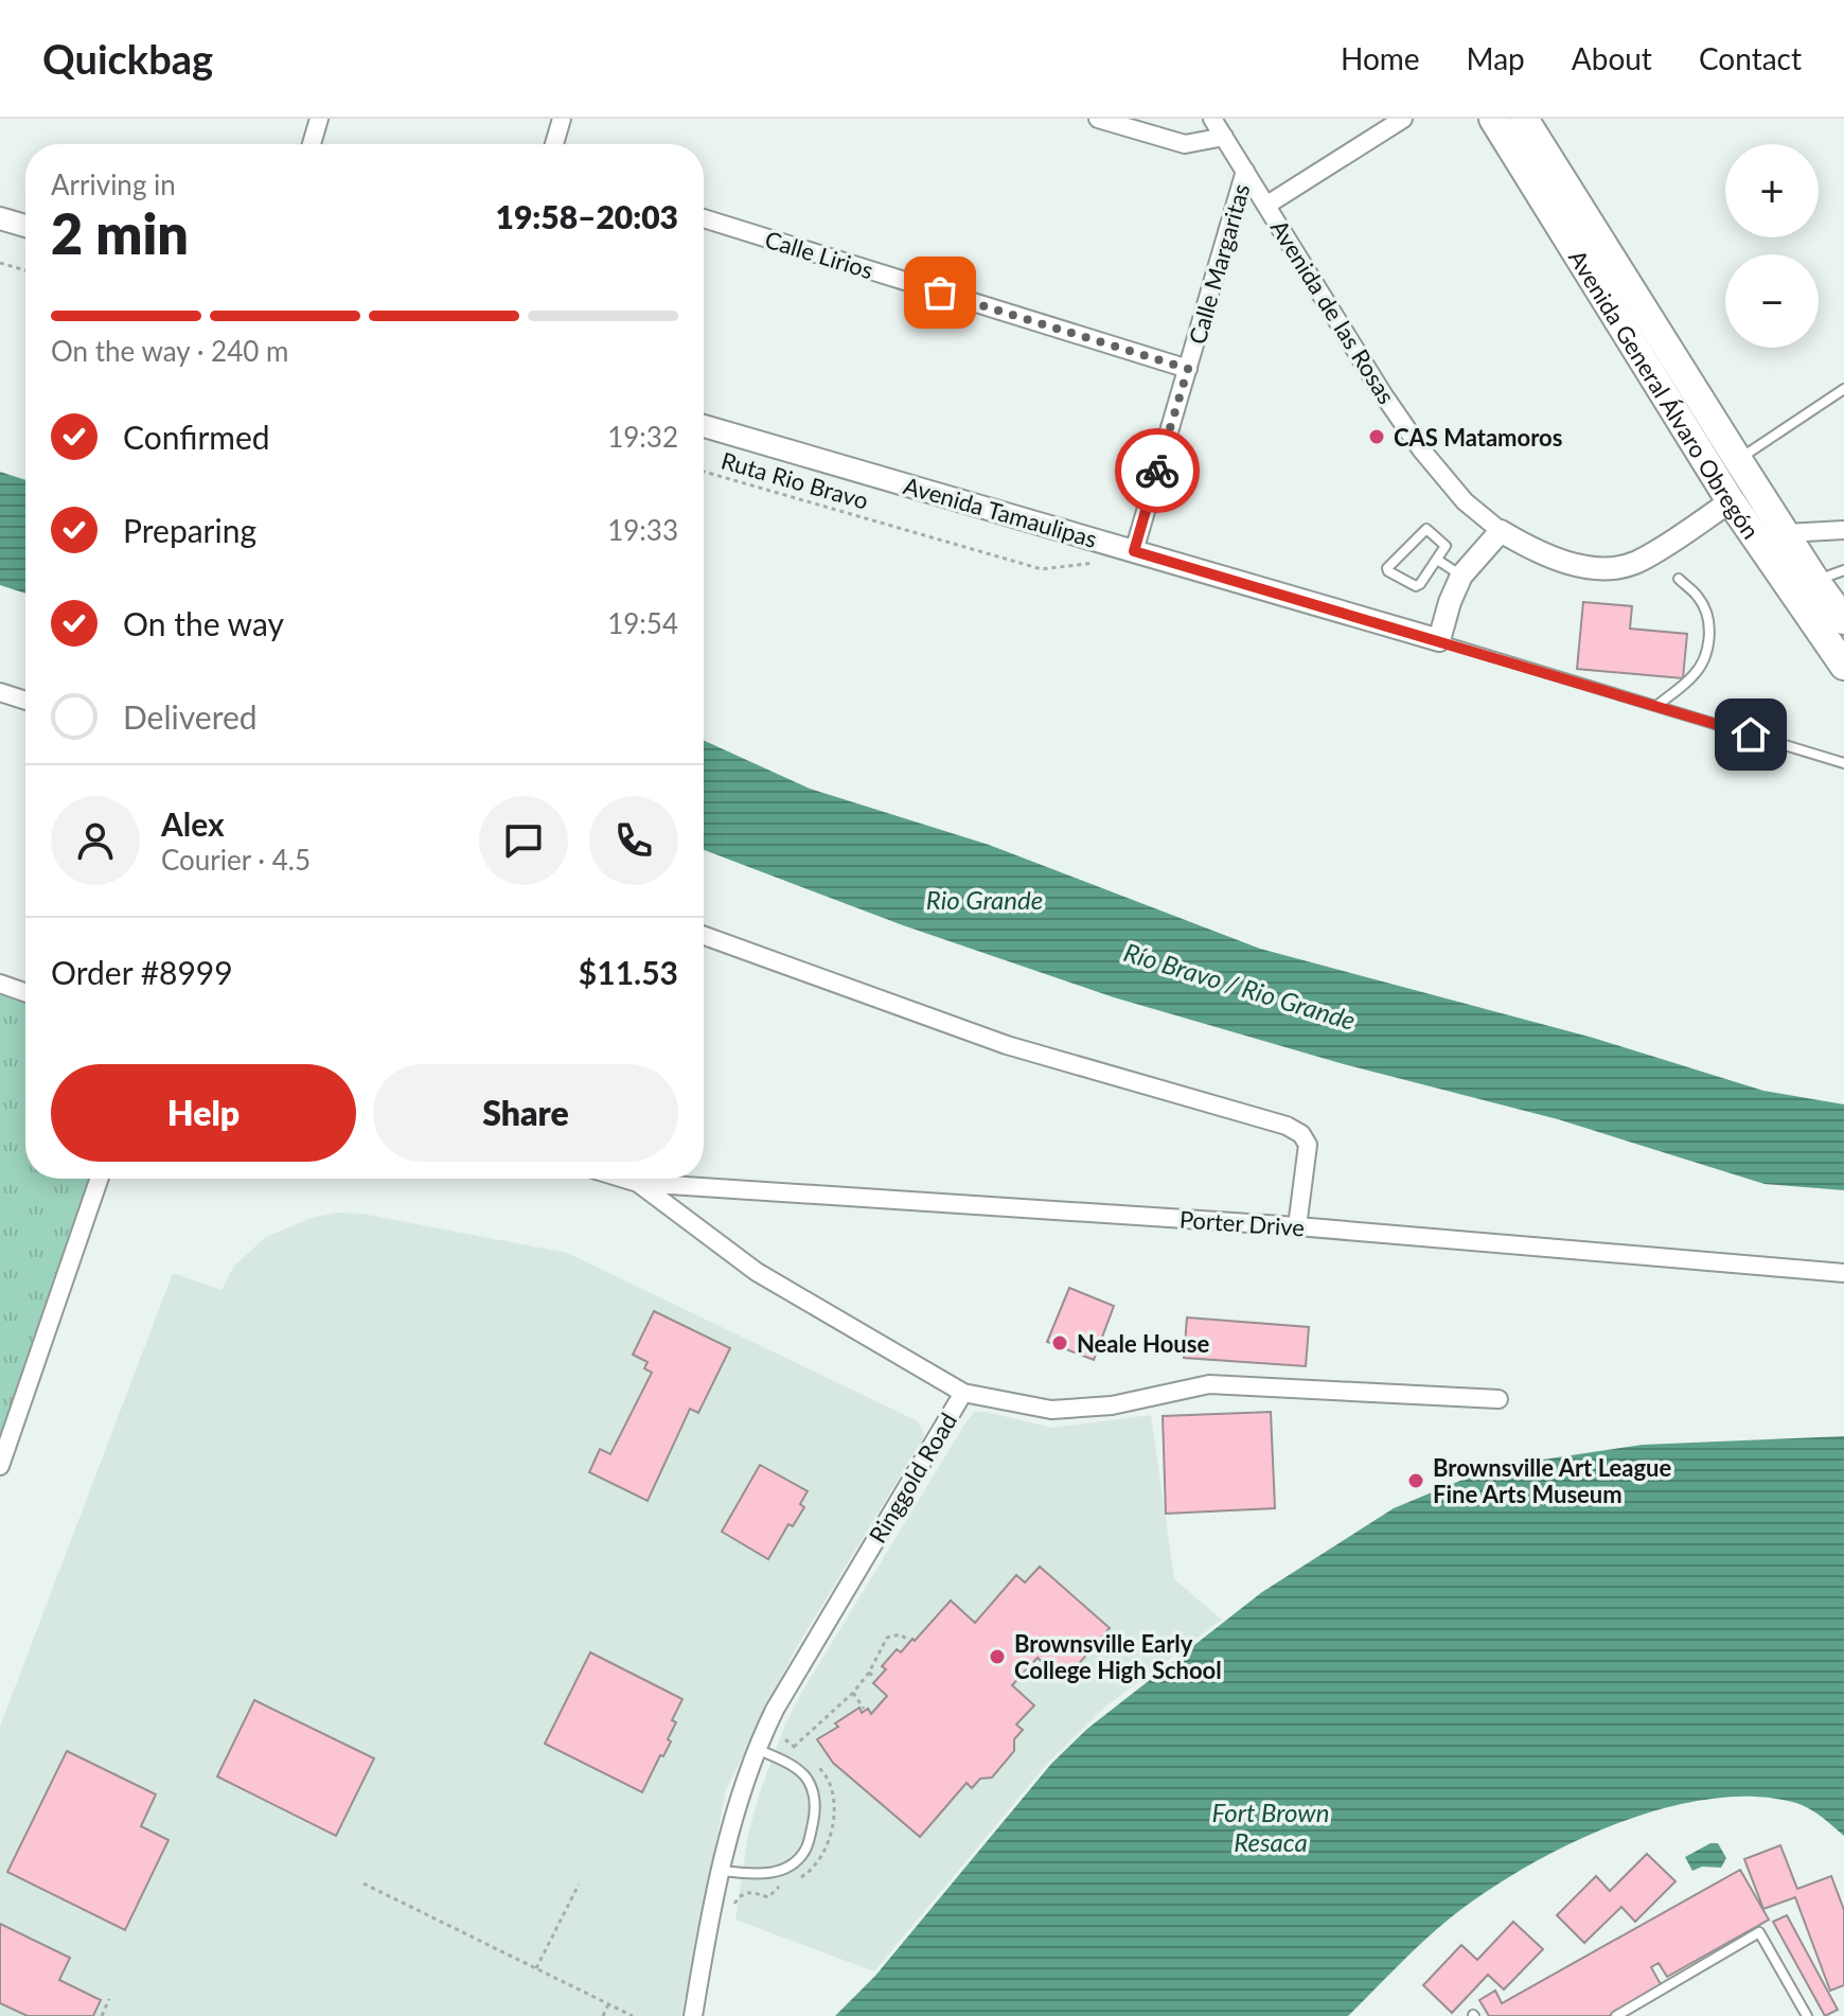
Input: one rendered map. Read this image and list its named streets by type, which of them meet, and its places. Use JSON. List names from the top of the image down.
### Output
{
  "streets": {
    "main road": ["Avenida General Álvaro Obregón"],
    "street": [
      "Calle Lirios",
      "Calle Margaritas",
      "Avenida de las Rosas",
      "Avenida Tamaulipas",
      "Porter Drive",
      "Ringgold Road"
    ],
    "path": ["Ruta Rio Bravo"]
  },
  "crossings": [
    ["Calle Lirios", "Calle Margaritas"],
    ["Calle Margaritas", "Avenida de las Rosas"],
    ["Calle Margaritas", "Ruta Rio Bravo"],
    ["Calle Margaritas", "Avenida Tamaulipas"],
    ["Avenida de las Rosas", "Avenida General Álvaro Obregón"],
    ["Ruta Rio Bravo", "Avenida Tamaulipas"]
  ],
  "water": ["Rio Grande", "Río Bravo / Rio Grande", "Fort Brown Resaca"],
  "places": [
    "CAS Matamoros",
    "Neale House",
    "Brownsville Art League Fine Arts Museum",
    "Brownsville Early College High School"
  ],
  "page": {
    "header": "Quickbag",
    "nav": [
      "Home",
      "Map",
      "About",
      "Contact"
    ],
    "map_buttons": ["+", "−"],
    "heading": ["2 min", "Arriving in", "19:58–20:03"],
    "panel": [
      "Alex",
      "Courier · 4.5",
      "Order #8999",
      "$11.53"
    ],
    "bar": "On the way · 240 m",
    "list": [
      ["Confirmed", "19:32"],
      ["Preparing", "19:33"],
      ["On the way", "19:54"],
      "Delivered"
    ],
    "buttons": ["Help", "Share"]
  }
}
